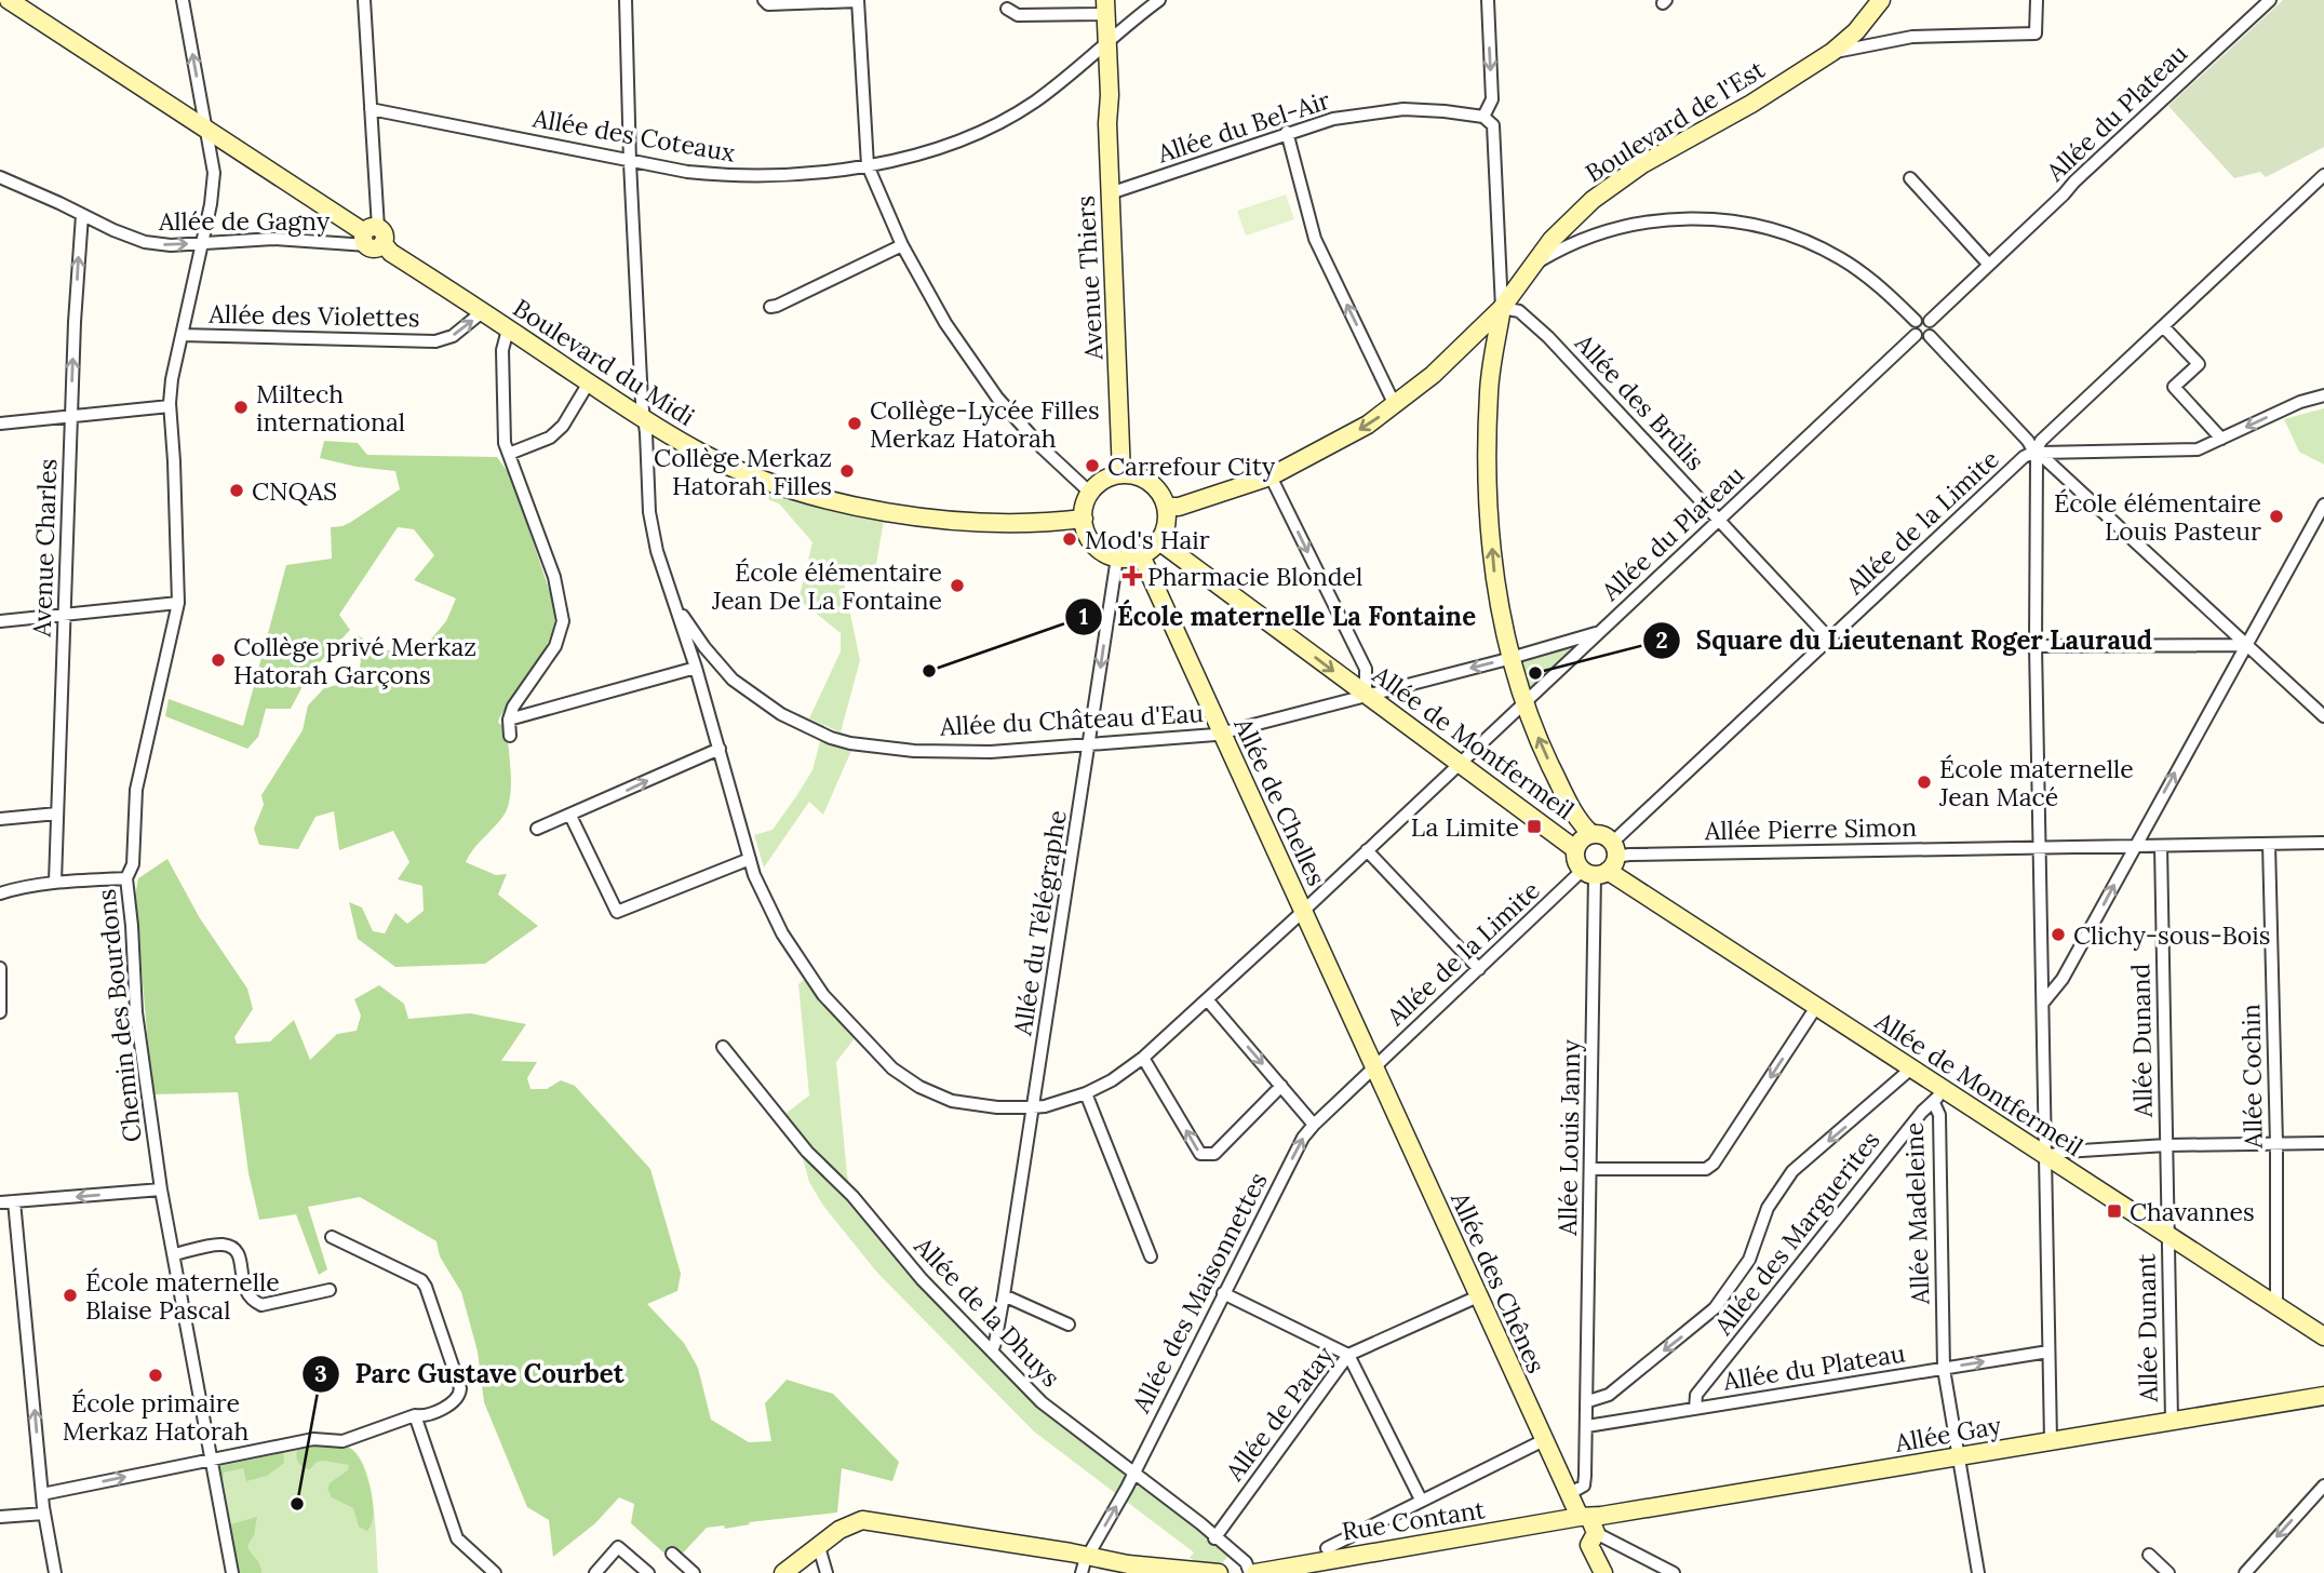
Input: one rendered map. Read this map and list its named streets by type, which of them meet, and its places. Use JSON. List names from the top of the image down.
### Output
{
  "streets": {
    "main road": [
      "Boulevard de l'Est",
      "Avenue Thiers",
      "Boulevard du Midi",
      "Allée de Montfermeil",
      "Allée de Chelles",
      "Allée des Chênes",
      "Allée Gay",
      "Rue Contant"
    ],
    "street": [
      "Allée du Plateau",
      "Allée du Bel-Air",
      "Allée des Coteaux",
      "Allée de Gagny",
      "Allée des Violettes",
      "Allée des Brûlis",
      "Allée de la Limite",
      "Avenue Charles",
      "Allée du Château d'Eau",
      "Allée Pierre Simon",
      "Allée du Télégraphe",
      "Chemin des Bourdons",
      "Allée Dunand",
      "Allée Cochin",
      "Allée Louis Janny",
      "Allée Madeleine",
      "Allée des Marguerites",
      "Allée des Maisonnettes",
      "Allée de la Dhuys",
      "Allée Dunant",
      "Allée de Patay"
    ]
  },
  "crossings": [
    ["Allée du Plateau", "Allée des Coteaux"],
    ["Allée du Plateau", "Boulevard du Midi"],
    ["Allée du Plateau", "Allée des Brûlis"],
    ["Allée du Plateau", "Allée du Château d'Eau"],
    ["Allée du Plateau", "Allée de Montfermeil"],
    ["Allée du Plateau", "Allée de Chelles"],
    ["Allée du Plateau", "Allée du Télégraphe"],
    ["Allée du Plateau", "Allée Louis Janny"],
    ["Allée du Plateau", "Allée Madeleine"],
    ["Allée du Plateau", "Allée des Marguerites"],
    ["Boulevard de l'Est", "Avenue Thiers"],
    ["Boulevard de l'Est", "Boulevard du Midi"],
    ["Boulevard de l'Est", "Allée des Brûlis"],
    ["Boulevard de l'Est", "Allée de Montfermeil"],
    ["Boulevard de l'Est", "Allée de Chelles"],
    ["Boulevard de l'Est", "Allée du Télégraphe"],
    ["Allée du Bel-Air", "Avenue Thiers"],
    ["Allée des Coteaux", "Avenue Thiers"],
    ["Allée de Gagny", "Boulevard du Midi"],
    ["Allée de Gagny", "Avenue Charles"],
    ["Allée de Gagny", "Chemin des Bourdons"],
    ["Avenue Thiers", "Boulevard du Midi"],
    ["Avenue Thiers", "Allée de Montfermeil"],
    ["Avenue Thiers", "Allée de Chelles"],
    ["Avenue Thiers", "Allée du Télégraphe"],
    ["Allée des Violettes", "Boulevard du Midi"],
    ["Allée des Violettes", "Chemin des Bourdons"],
    ["Boulevard du Midi", "Allée de Montfermeil"],
    ["Boulevard du Midi", "Allée de Chelles"],
    ["Boulevard du Midi", "Allée du Télégraphe"],
    ["Boulevard du Midi", "Chemin des Bourdons"],
    ["Allée des Brûlis", "Allée de la Limite"],
    ["Allée de la Limite", "Allée de Montfermeil"],
    ["Allée de la Limite", "Allée de Chelles"],
    ["Allée de la Limite", "Allée Pierre Simon"],
    ["Allée de la Limite", "Allée Louis Janny"],
    ["Allée de la Limite", "Allée des Chênes"],
    ["Allée de la Limite", "Allée des Maisonnettes"],
    ["Allée du Château d'Eau", "Allée de Montfermeil"],
    ["Allée du Château d'Eau", "Allée de Chelles"],
    ["Allée du Château d'Eau", "Allée du Télégraphe"],
    ["Allée de Montfermeil", "Allée de Chelles"],
    ["Allée de Montfermeil", "Allée Pierre Simon"],
    ["Allée de Montfermeil", "Allée du Télégraphe"],
    ["Allée de Montfermeil", "Allée Dunand"],
    ["Allée de Montfermeil", "Allée Cochin"],
    ["Allée de Montfermeil", "Allée Louis Janny"],
    ["Allée de Montfermeil", "Allée Madeleine"],
    ["Allée de Montfermeil", "Allée des Marguerites"],
    ["Allée de Montfermeil", "Allée Dunant"],
    ["Allée de Chelles", "Allée du Télégraphe"],
    ["Allée de Chelles", "Allée des Chênes"],
    ["Allée de Chelles", "Allée des Maisonnettes"],
    ["Allée Pierre Simon", "Allée Dunand"],
    ["Allée Pierre Simon", "Allée Cochin"],
    ["Allée Pierre Simon", "Allée Louis Janny"],
    ["Allée du Télégraphe", "Allée de la Dhuys"],
    ["Allée Dunand", "Allée Dunant"],
    ["Allée Louis Janny", "Allée des Chênes"],
    ["Allée Madeleine", "Allée des Marguerites"],
    ["Allée Madeleine", "Allée Gay"],
    ["Allée des Chênes", "Allée des Maisonnettes"],
    ["Allée des Chênes", "Allée de Patay"],
    ["Allée des Chênes", "Allée Gay"],
    ["Allée des Chênes", "Rue Contant"],
    ["Allée des Maisonnettes", "Allée de la Dhuys"],
    ["Allée de la Dhuys", "Allée de Patay"],
    ["Allée de la Dhuys", "Rue Contant"],
    ["Allée Dunant", "Allée Gay"],
    ["Allée Gay", "Rue Contant"]
  ],
  "one_way": ["Allée des Violettes", "Allée des Maisonnettes"],
  "places": {
    "other": [
      "Miltech international",
      "Collège-Lycée Filles Merkaz Hatorah",
      "Carrefour City",
      "Collège Merkaz Hatorah Filles",
      "CNQAS",
      "École élémentaire Louis Pasteur",
      "Mod's Hair",
      "École élémentaire Jean De La Fontaine",
      "Collège privé Merkaz Hatorah Garçons",
      "École maternelle La Fontaine",
      "Square du Lieutenant Roger Lauraud",
      "École maternelle Jean Macé",
      "Clichy-sous-Bois",
      "École maternelle Blaise Pascal",
      "École primaire Merkaz Hatorah",
      "Parc Gustave Courbet"
    ],
    "health": ["Pharmacie Blondel"],
    "transit": ["La Limite", "Chavannes"]
  }
}
